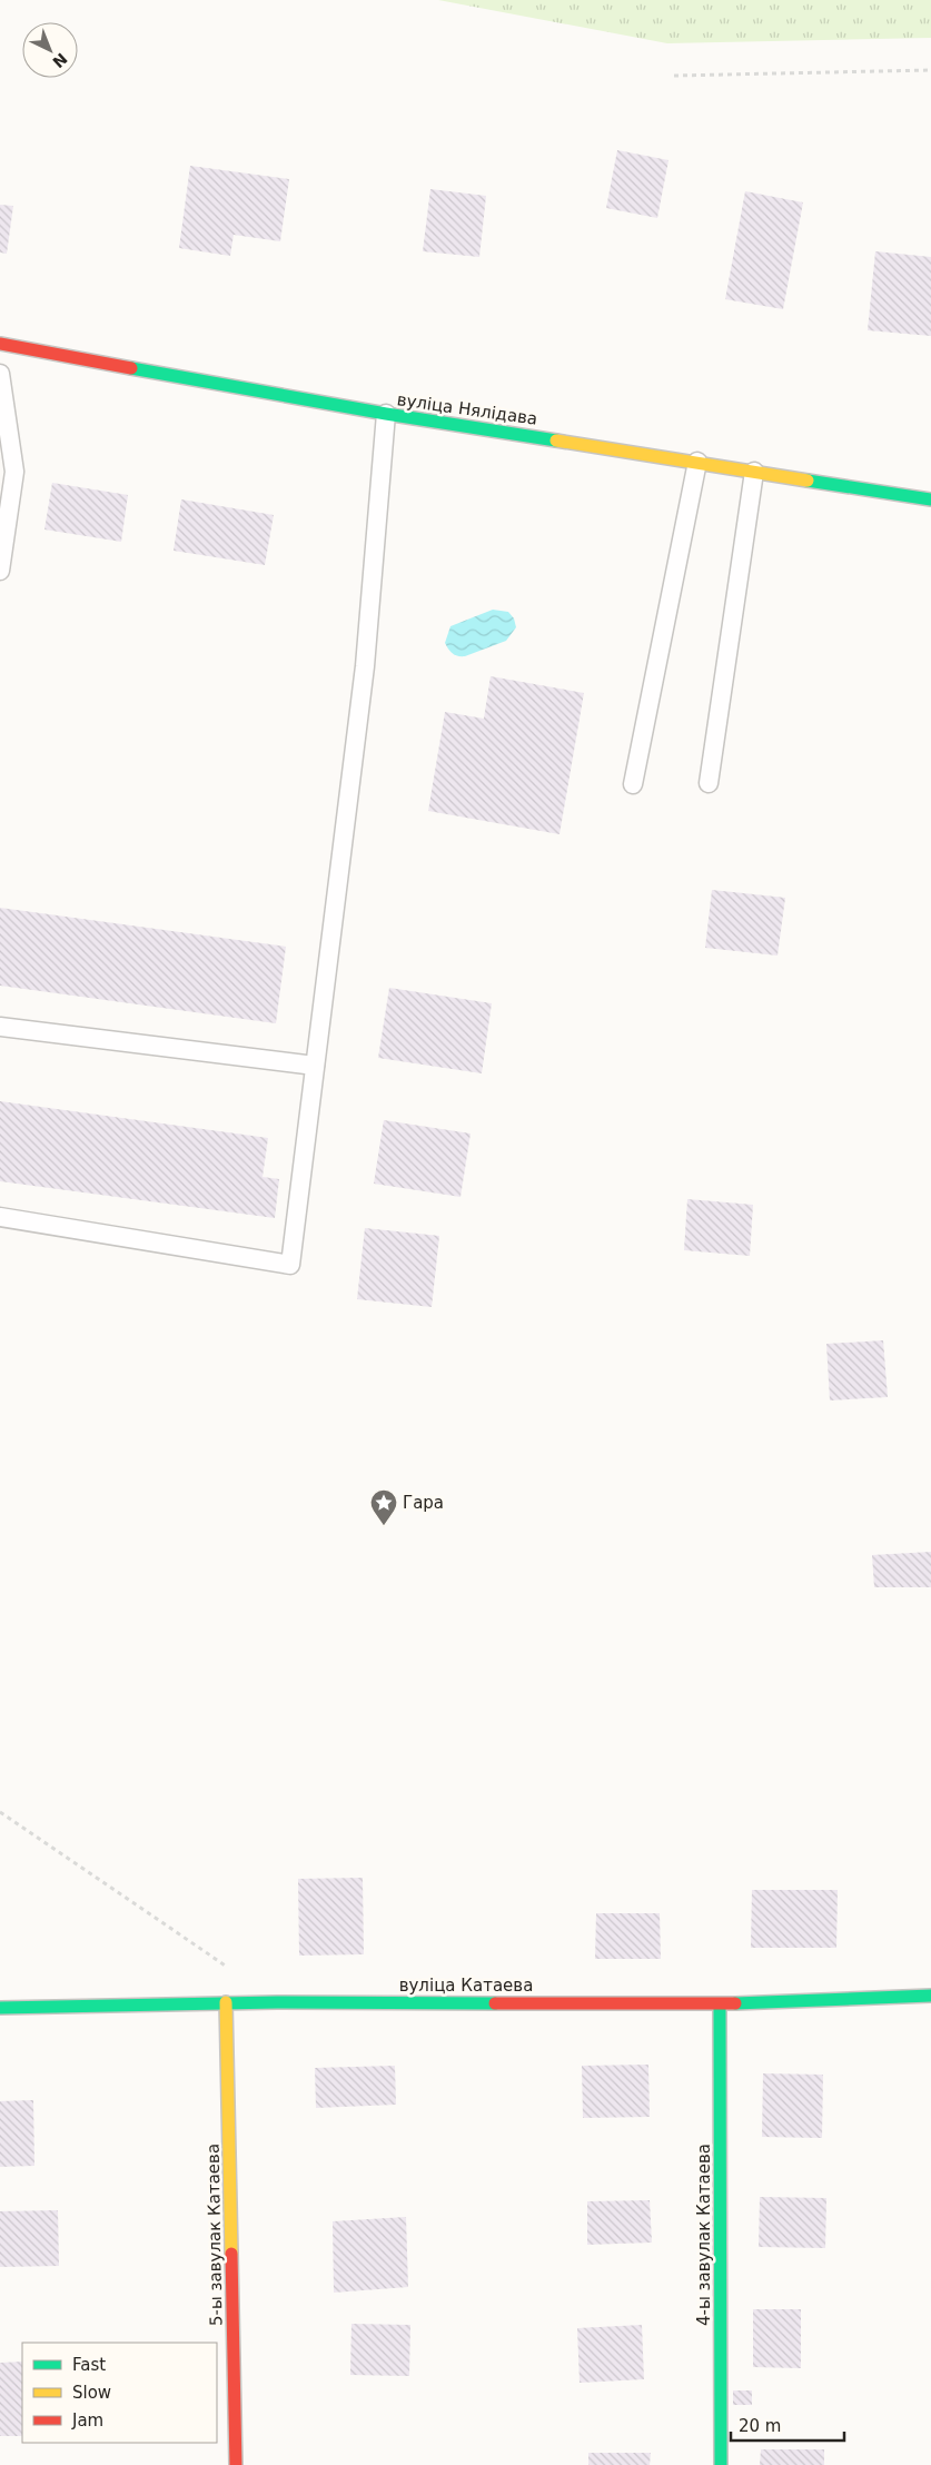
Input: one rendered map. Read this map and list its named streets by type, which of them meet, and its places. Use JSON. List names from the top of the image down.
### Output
{
  "streets": {
    "street": [
      "вуліца Нялідава",
      "вуліца Катаева",
      "5-ы завулак Катаева",
      "4-ы завулак Катаева"
    ]
  },
  "crossings": [
    ["вуліца Катаева", "5-ы завулак Катаева"],
    ["вуліца Катаева", "4-ы завулак Катаева"]
  ],
  "places": {
    "place": ["Гара"]
  },
  "legend": ["Fast", "Slow", "Jam"],
  "scale_bar": "20 m",
  "north": "bottom right"
}
